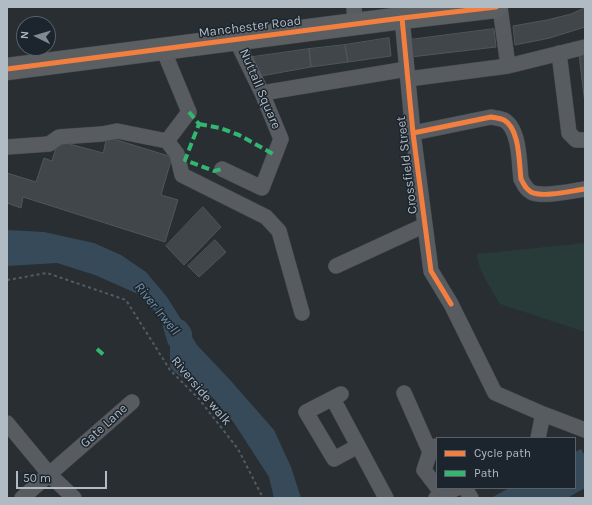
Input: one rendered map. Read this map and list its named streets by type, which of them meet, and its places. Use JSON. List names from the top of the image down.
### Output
{
  "streets": {
    "highway": ["Manchester Road"],
    "street": ["Nuttall Square", "Crossfield Street", "Gate Lane"],
    "path": ["Riverside walk"]
  },
  "crossings": [
    ["Manchester Road", "Nuttall Square"],
    ["Manchester Road", "Crossfield Street"]
  ],
  "water": ["River Irwell"],
  "legend": ["Cycle path", "Path"],
  "scale_bar": "50 m",
  "north": "left"
}
